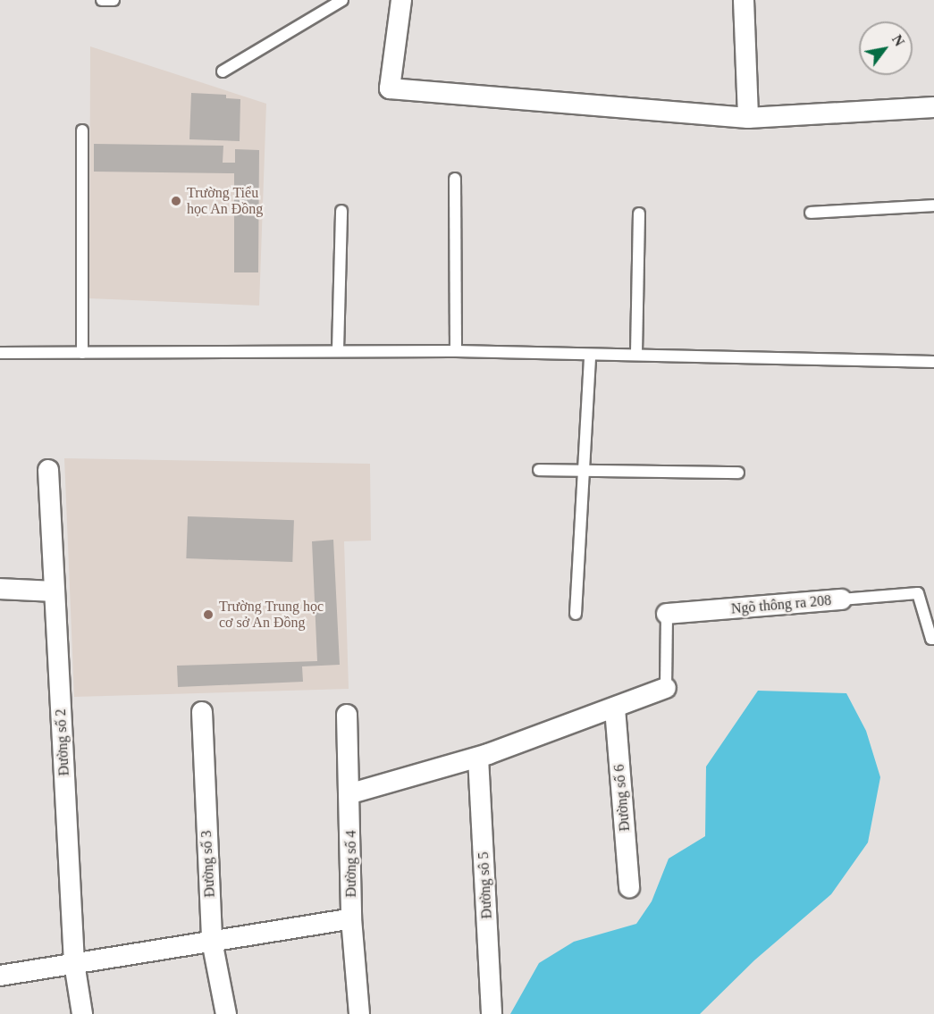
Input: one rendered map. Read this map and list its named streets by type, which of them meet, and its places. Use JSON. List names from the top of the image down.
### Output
{
  "streets": {
    "street": [
      "Ngõ thông ra 208",
      "Đường số 2",
      "Đường số 6",
      "Đường số 3",
      "Đường số 4",
      "Đường sô 5"
    ]
  },
  "places": ["Trường Tiểu học An Đồng", "Trường Trung học cơ sở An Đồng"],
  "north": "top right"
}
